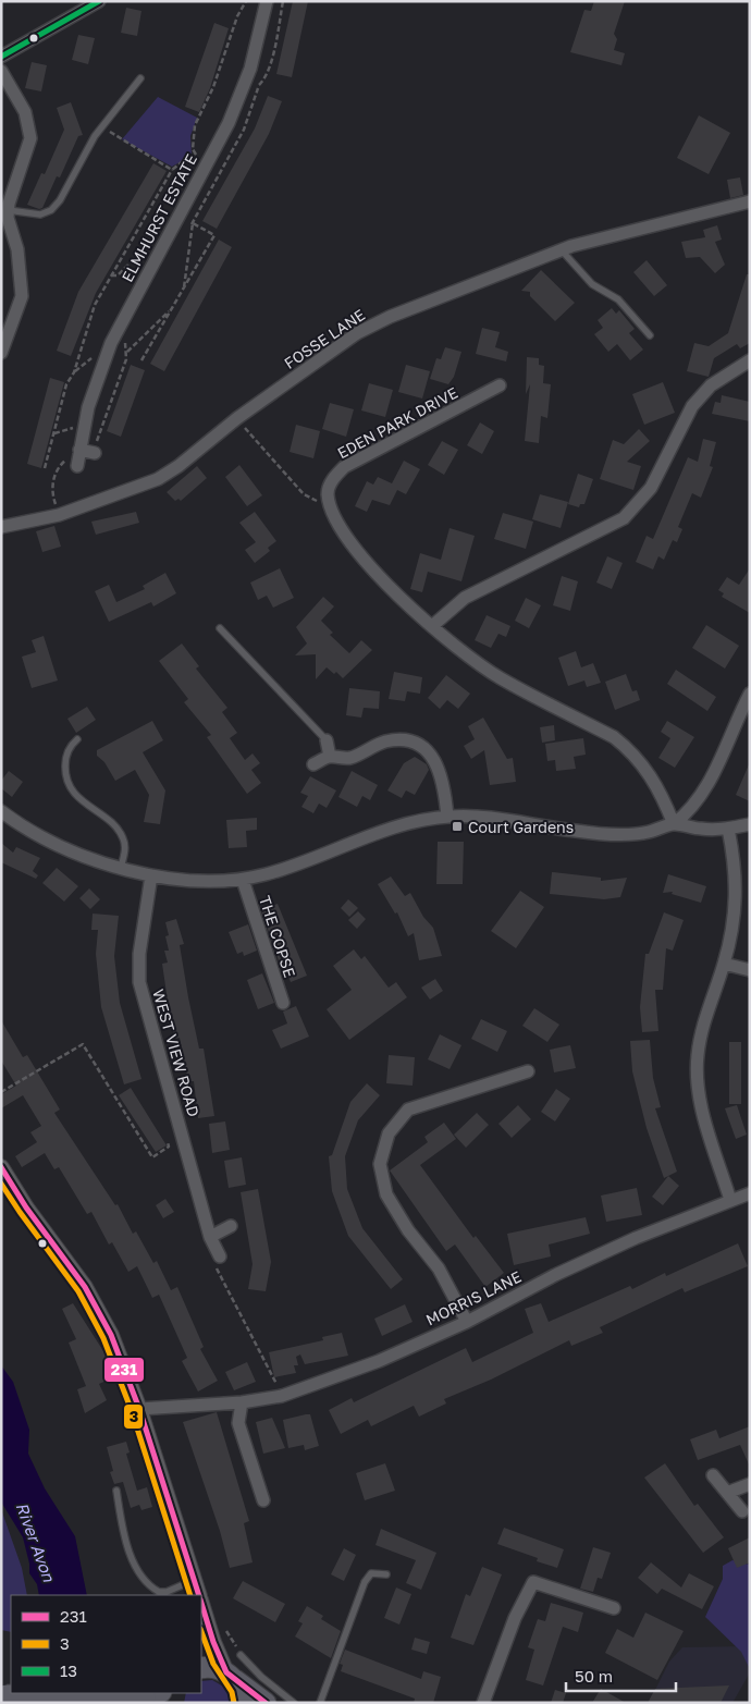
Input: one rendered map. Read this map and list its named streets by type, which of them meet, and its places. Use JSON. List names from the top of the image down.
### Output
{
  "streets": {
    "street": [
      "ELMHURST ESTATE",
      "FOSSE LANE",
      "EDEN PARK DRIVE",
      "THE COPSE",
      "WEST VIEW ROAD",
      "MORRIS LANE"
    ]
  },
  "water": ["River Avon"],
  "places": {
    "transit": ["Court Gardens"]
  },
  "lines": ["transit line 13", "transit line 231", "transit line 3"],
  "legend": ["231", "3", "13"],
  "scale_bar": "50 m"
}
